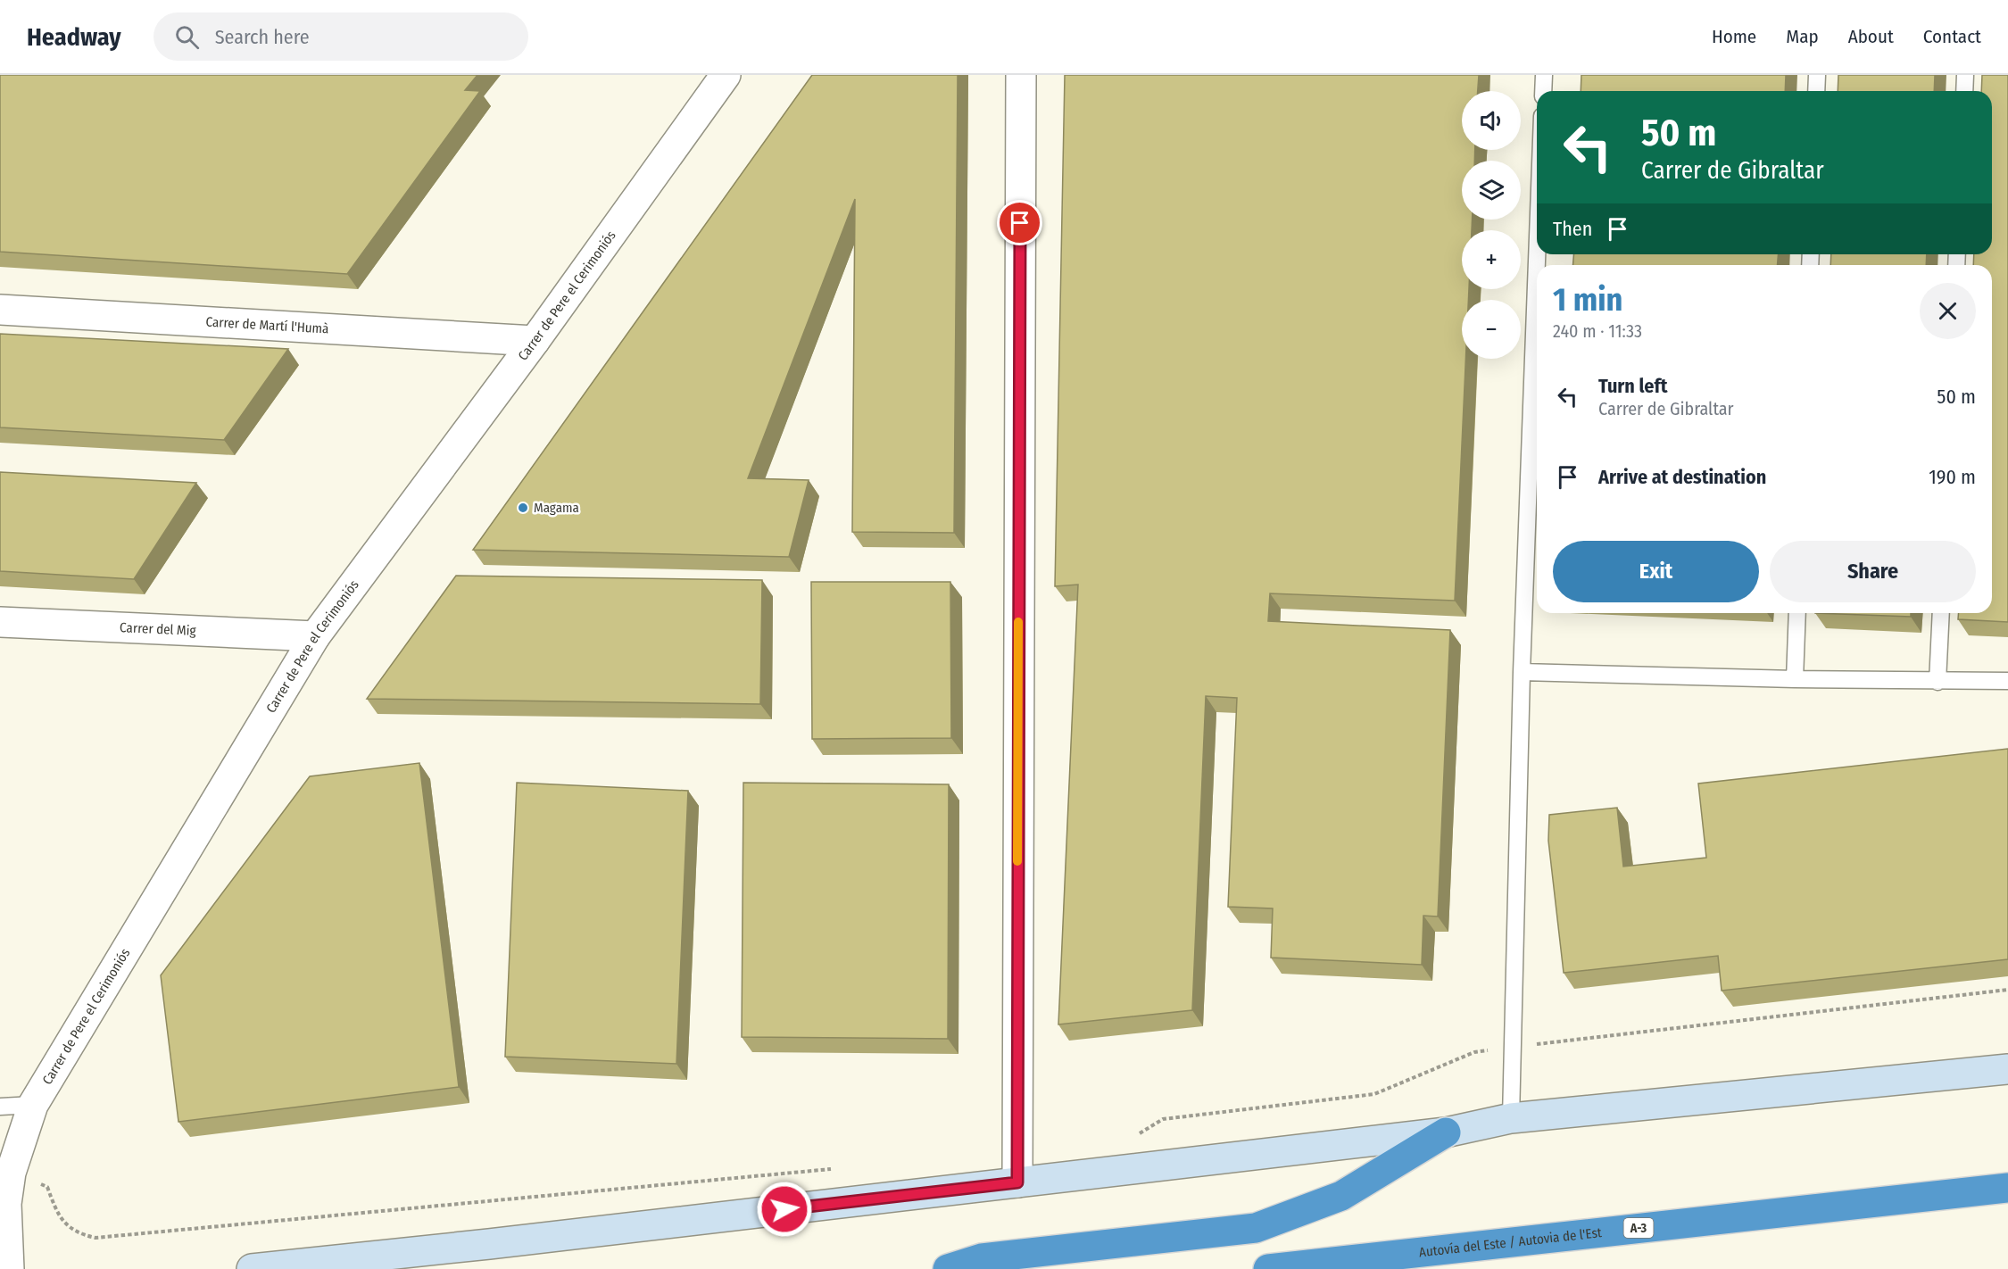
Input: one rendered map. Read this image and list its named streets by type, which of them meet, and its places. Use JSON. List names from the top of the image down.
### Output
{
  "streets": {
    "highway": ["A-3", "Autovía del Este / Autovia de l'Est"],
    "street": ["Carrer de Pere el Cerimoniós", "Carrer de Martí l'Humà", "Carrer del Mig"]
  },
  "crossings": [
    ["Carrer de Pere el Cerimoniós", "Carrer de Martí l'Humà"],
    ["Carrer de Pere el Cerimoniós", "Carrer del Mig"]
  ],
  "places": ["Magama"],
  "page": {
    "header": "Headway",
    "search": "Search here",
    "nav": [
      "Home",
      "Map",
      "About",
      "Contact"
    ],
    "map_buttons": ["+", "−"],
    "turn": ["50 m", "Carrer de Gibraltar"],
    "then": "Then",
    "heading": ["1 min", "240 m · 11:33"],
    "list": [
      {
        "name": "Turn left",
        "note": "Carrer de Gibraltar",
        "value": "50 m"
      },
      {
        "name": "Arrive at destination",
        "value": "190 m"
      }
    ],
    "buttons": ["Exit", "Share"]
  }
}
